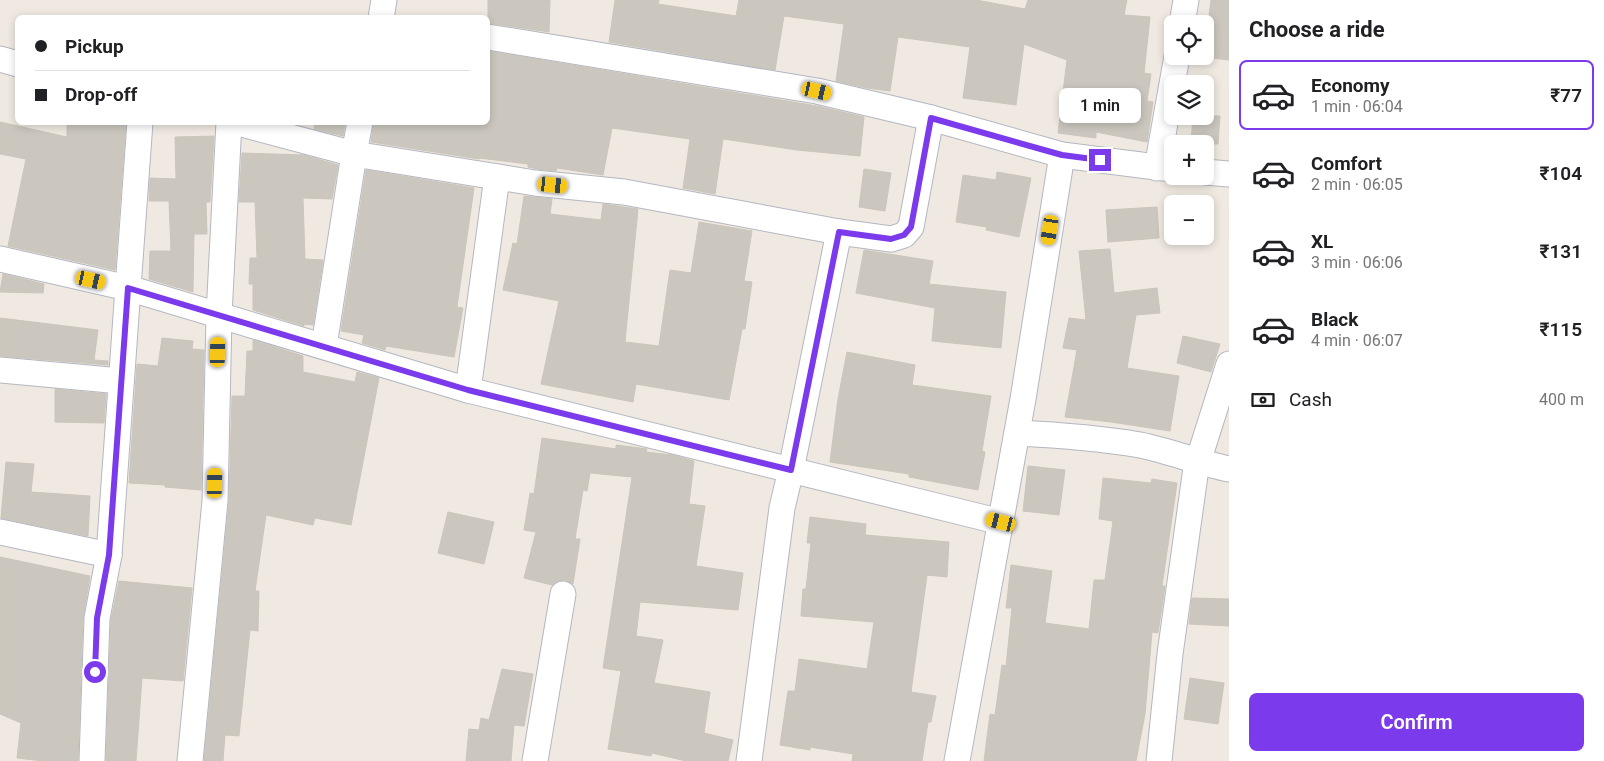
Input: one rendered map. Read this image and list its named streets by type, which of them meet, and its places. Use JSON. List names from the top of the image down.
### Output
{
  "page": {
    "heading": "Choose a ride",
    "map_buttons": ["+", "−"],
    "banner": ["Pickup", "Drop-off"],
    "list": [
      {
        "name": "Economy",
        "note": "1 min · 06:04",
        "value": "₹77"
      },
      {
        "name": "Comfort",
        "note": "2 min · 06:05",
        "value": "₹104"
      },
      {
        "name": "XL",
        "note": "3 min · 06:06",
        "value": "₹131"
      },
      {
        "name": "Black",
        "note": "4 min · 06:07",
        "value": "₹115"
      }
    ],
    "bubble": "1 min",
    "pay": ["Cash", "400 m"],
    "buttons": "Confirm"
  }
}
